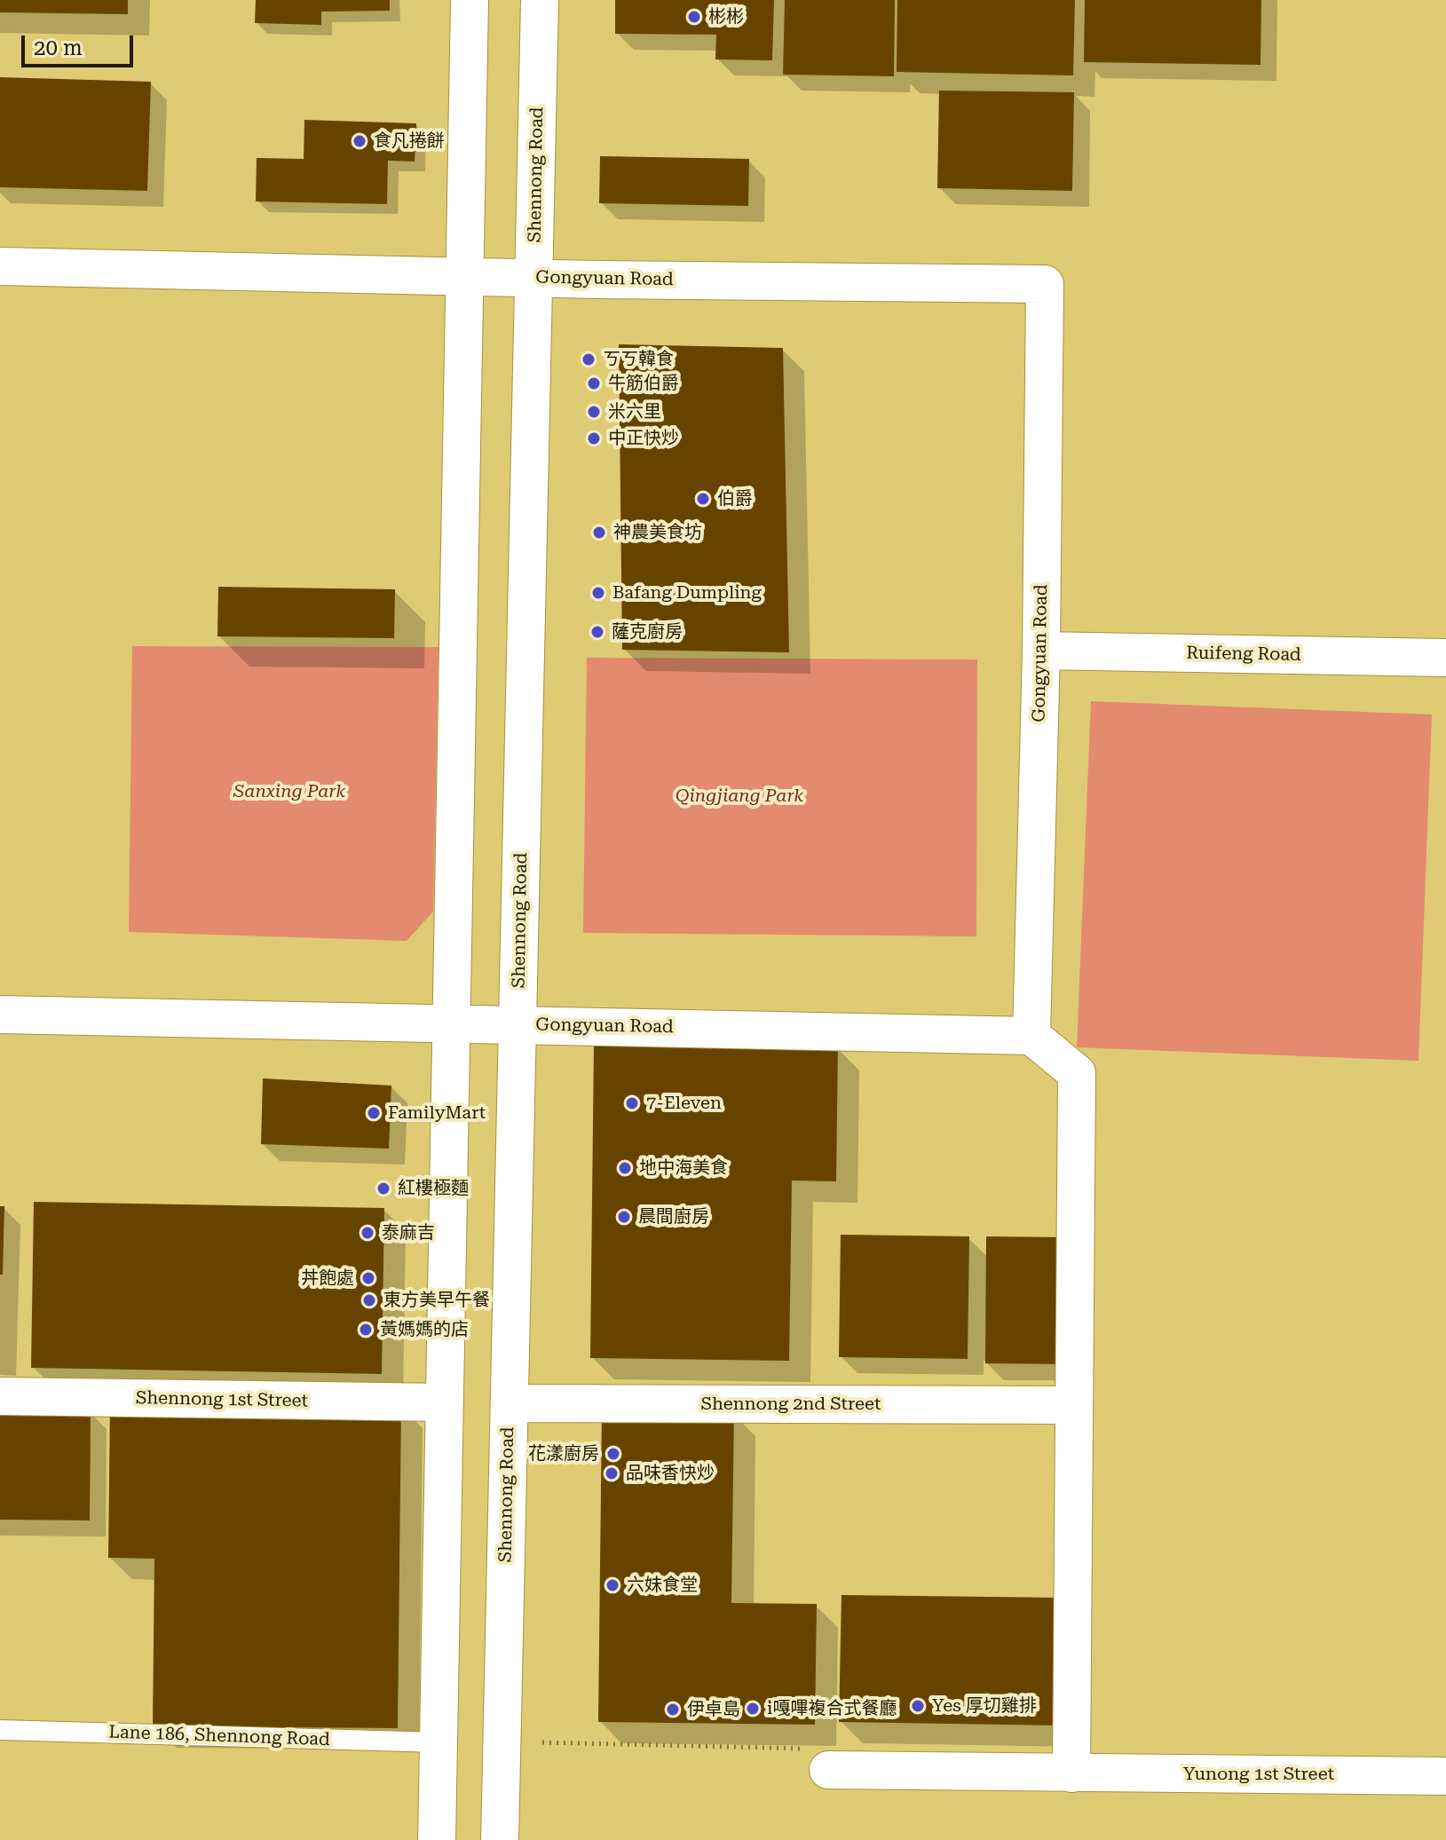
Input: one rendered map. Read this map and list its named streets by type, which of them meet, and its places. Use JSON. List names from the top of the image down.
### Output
{
  "streets": {
    "street": [
      "Shennong Road",
      "Gongyuan Road",
      "Ruifeng Road",
      "Shennong 1st Street",
      "Shennong 2nd Street",
      "Yunong 1st Street"
    ],
    "lane": ["Lane 186, Shennong Road"]
  },
  "crossings": [
    ["Shennong Road", "Gongyuan Road"],
    ["Shennong Road", "Shennong 2nd Street"],
    ["Gongyuan Road", "Ruifeng Road"]
  ],
  "parks": ["Sanxing Park", "Qingjiang Park"],
  "places": [
    "彬彬",
    "食凡捲餅",
    "ㄎㄎ韓食",
    "牛筋伯爵",
    "米六里",
    "中正快炒",
    "伯爵",
    "神農美食坊",
    "Bafang Dumpling",
    "薩克廚房",
    "7-Eleven",
    "FamilyMart",
    "地中海美食",
    "紅樓極麵",
    "晨間廚房",
    "泰麻吉",
    "丼飽處",
    "東方美早午餐",
    "黃媽媽的店",
    "花漾廚房",
    "品味香快炒",
    "六妹食堂",
    "Yes 厚切雞排",
    "i嘎嗶複合式餐廳",
    "伊卓島"
  ],
  "scale_bar": "20 m"
}
